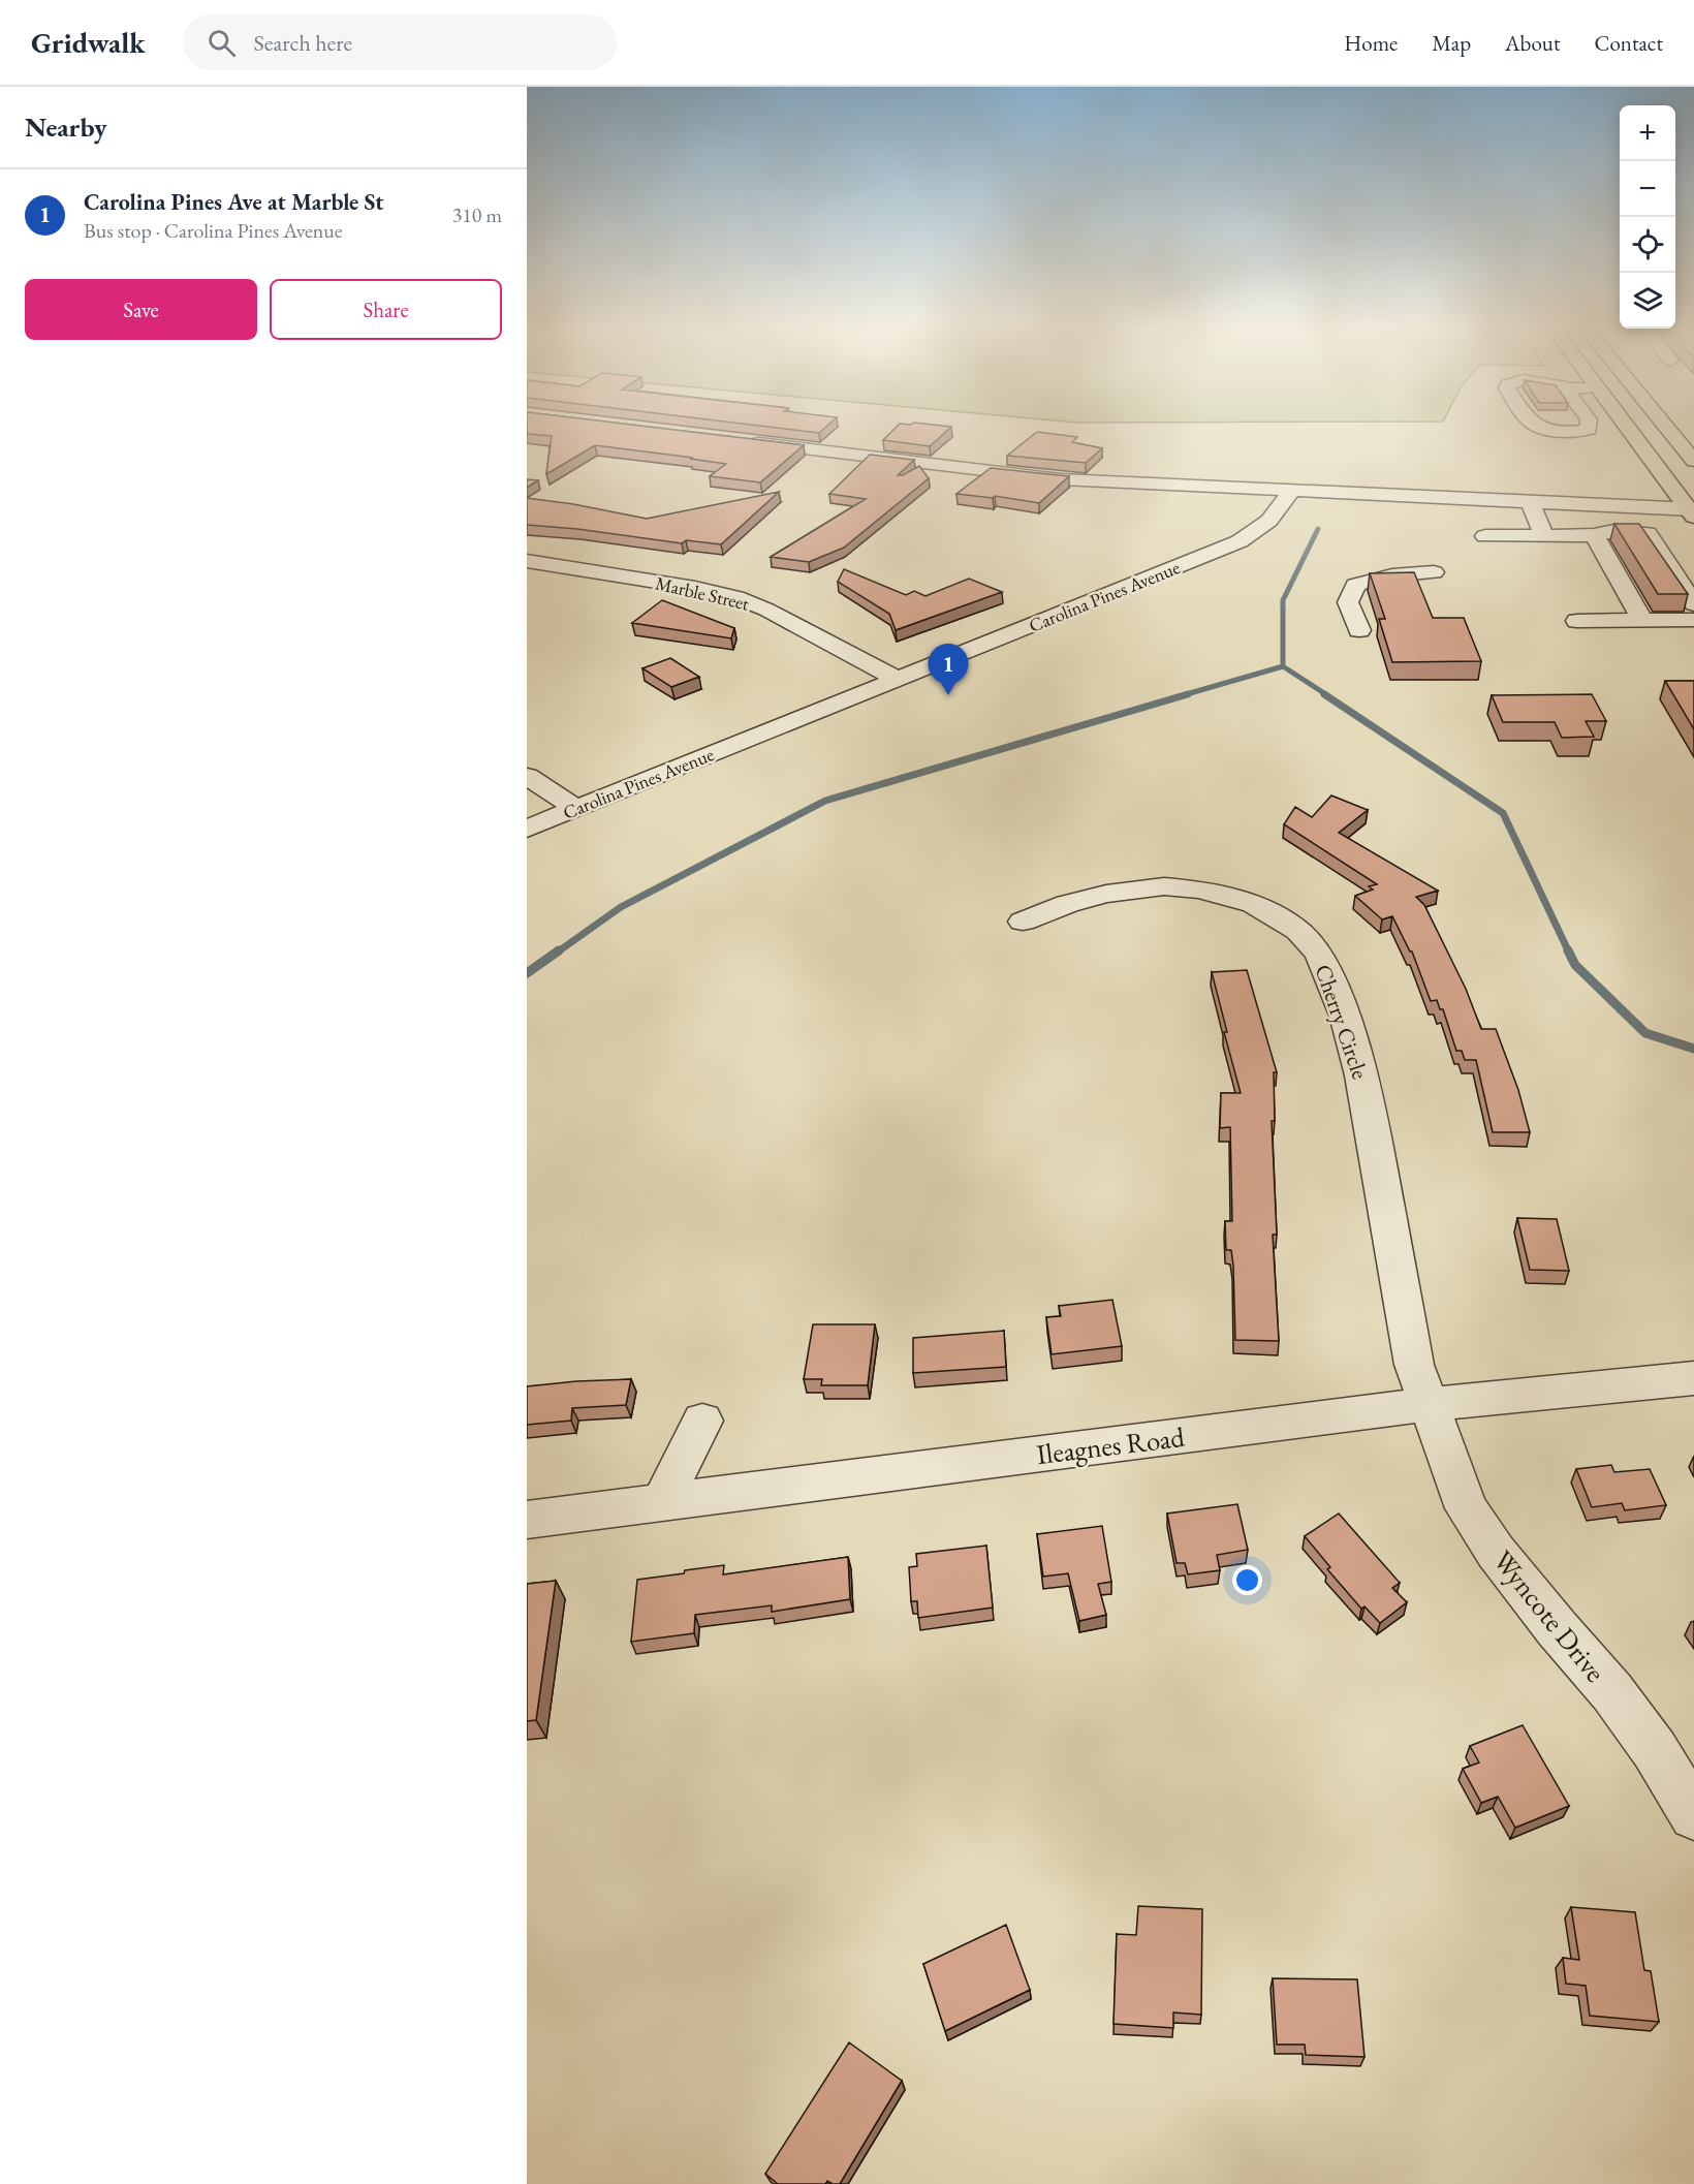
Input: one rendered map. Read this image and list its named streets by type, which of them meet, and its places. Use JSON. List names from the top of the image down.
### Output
{
  "streets": {
    "street": [
      "Marble Street",
      "Carolina Pines Avenue",
      "Cherry Circle",
      "Ileagnes Road",
      "Wyncote Drive"
    ]
  },
  "crossings": [
    ["Marble Street", "Carolina Pines Avenue"],
    ["Cherry Circle", "Ileagnes Road"],
    ["Cherry Circle", "Wyncote Drive"],
    ["Ileagnes Road", "Wyncote Drive"]
  ],
  "page": {
    "header": "Gridwalk",
    "search": "Search here",
    "nav": [
      "Home",
      "Map",
      "About",
      "Contact"
    ],
    "heading": "Nearby",
    "map_buttons": ["+", "−"],
    "list": [
      {
        "mark": "1",
        "name": "Carolina Pines Ave at Marble St",
        "note": "Bus stop · Carolina Pines Avenue",
        "value": "310 m"
      }
    ],
    "buttons": ["Save", "Share"],
    "pins": "1"
  }
}
